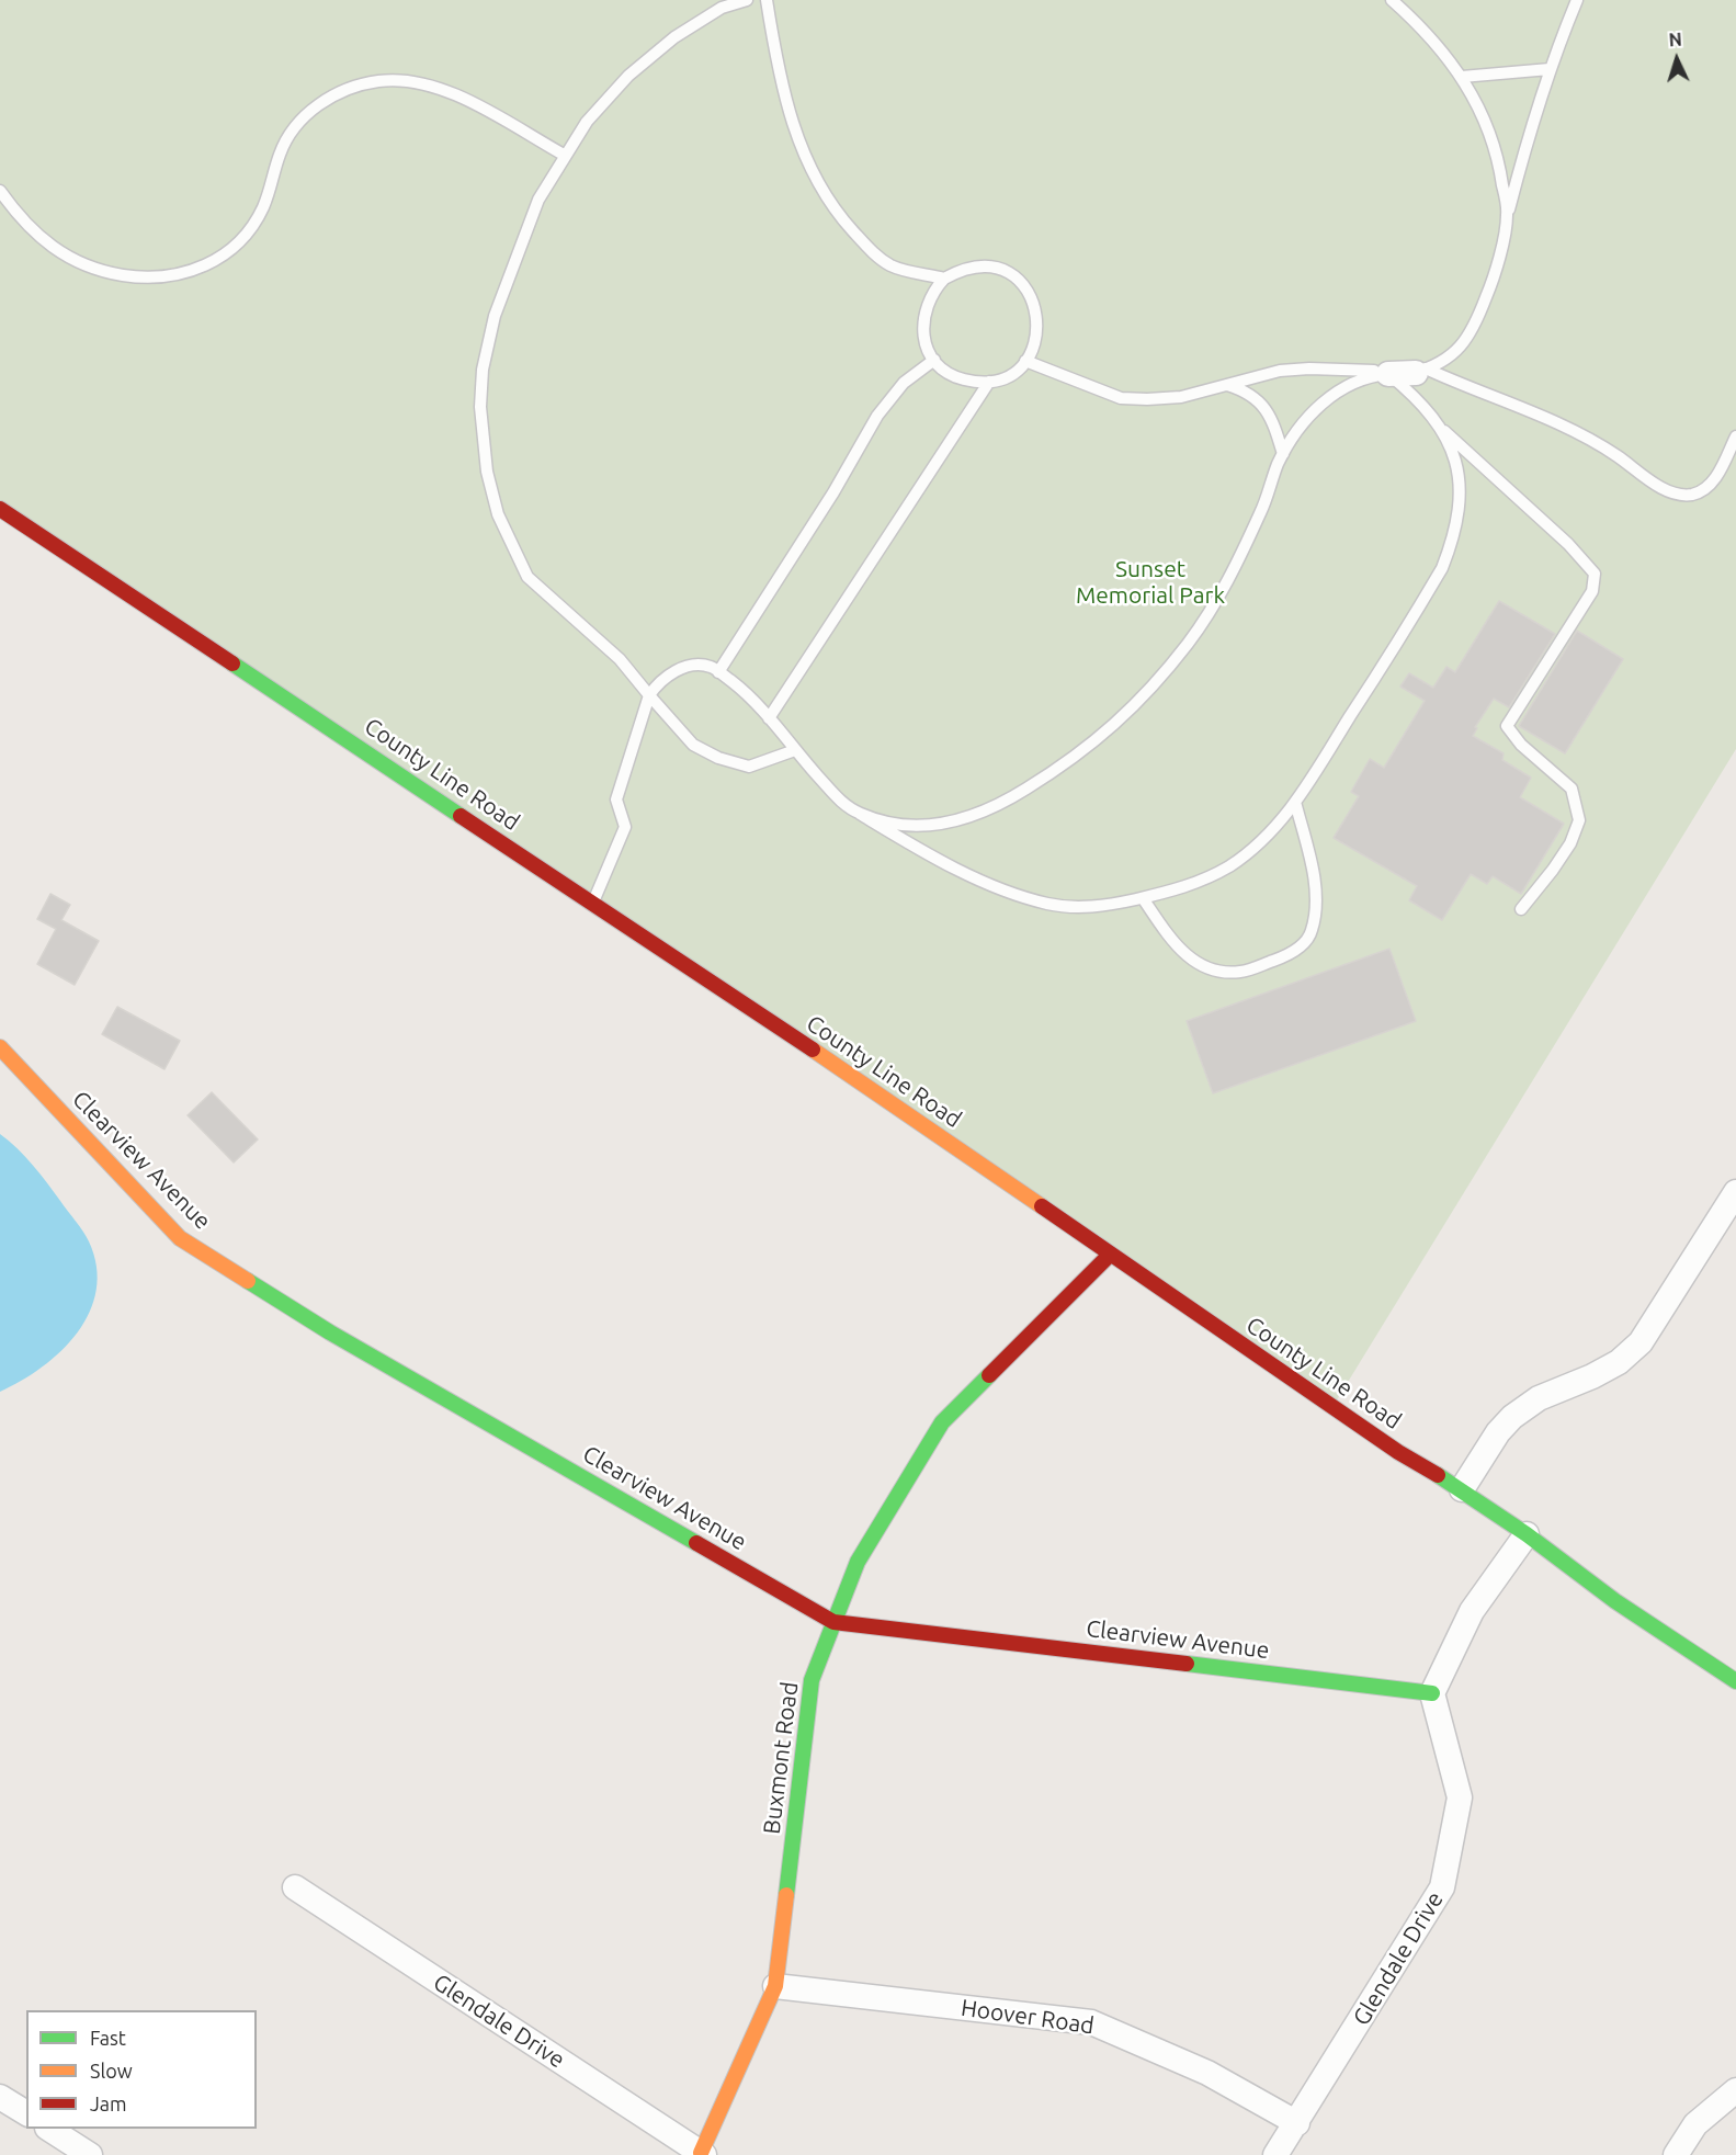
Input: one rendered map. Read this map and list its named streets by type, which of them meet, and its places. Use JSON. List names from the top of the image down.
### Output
{
  "streets": {
    "street": [
      "County Line Road",
      "Clearview Avenue",
      "Buxmont Road",
      "Glendale Drive",
      "Hoover Road"
    ]
  },
  "crossings": [
    ["County Line Road", "Buxmont Road"],
    ["Clearview Avenue", "Buxmont Road"],
    ["Clearview Avenue", "Glendale Drive"],
    ["Buxmont Road", "Glendale Drive"],
    ["Buxmont Road", "Hoover Road"],
    ["Glendale Drive", "Hoover Road"]
  ],
  "parks": ["Sunset Memorial Park"],
  "legend": ["Fast", "Slow", "Jam"],
  "north": "top"
}
